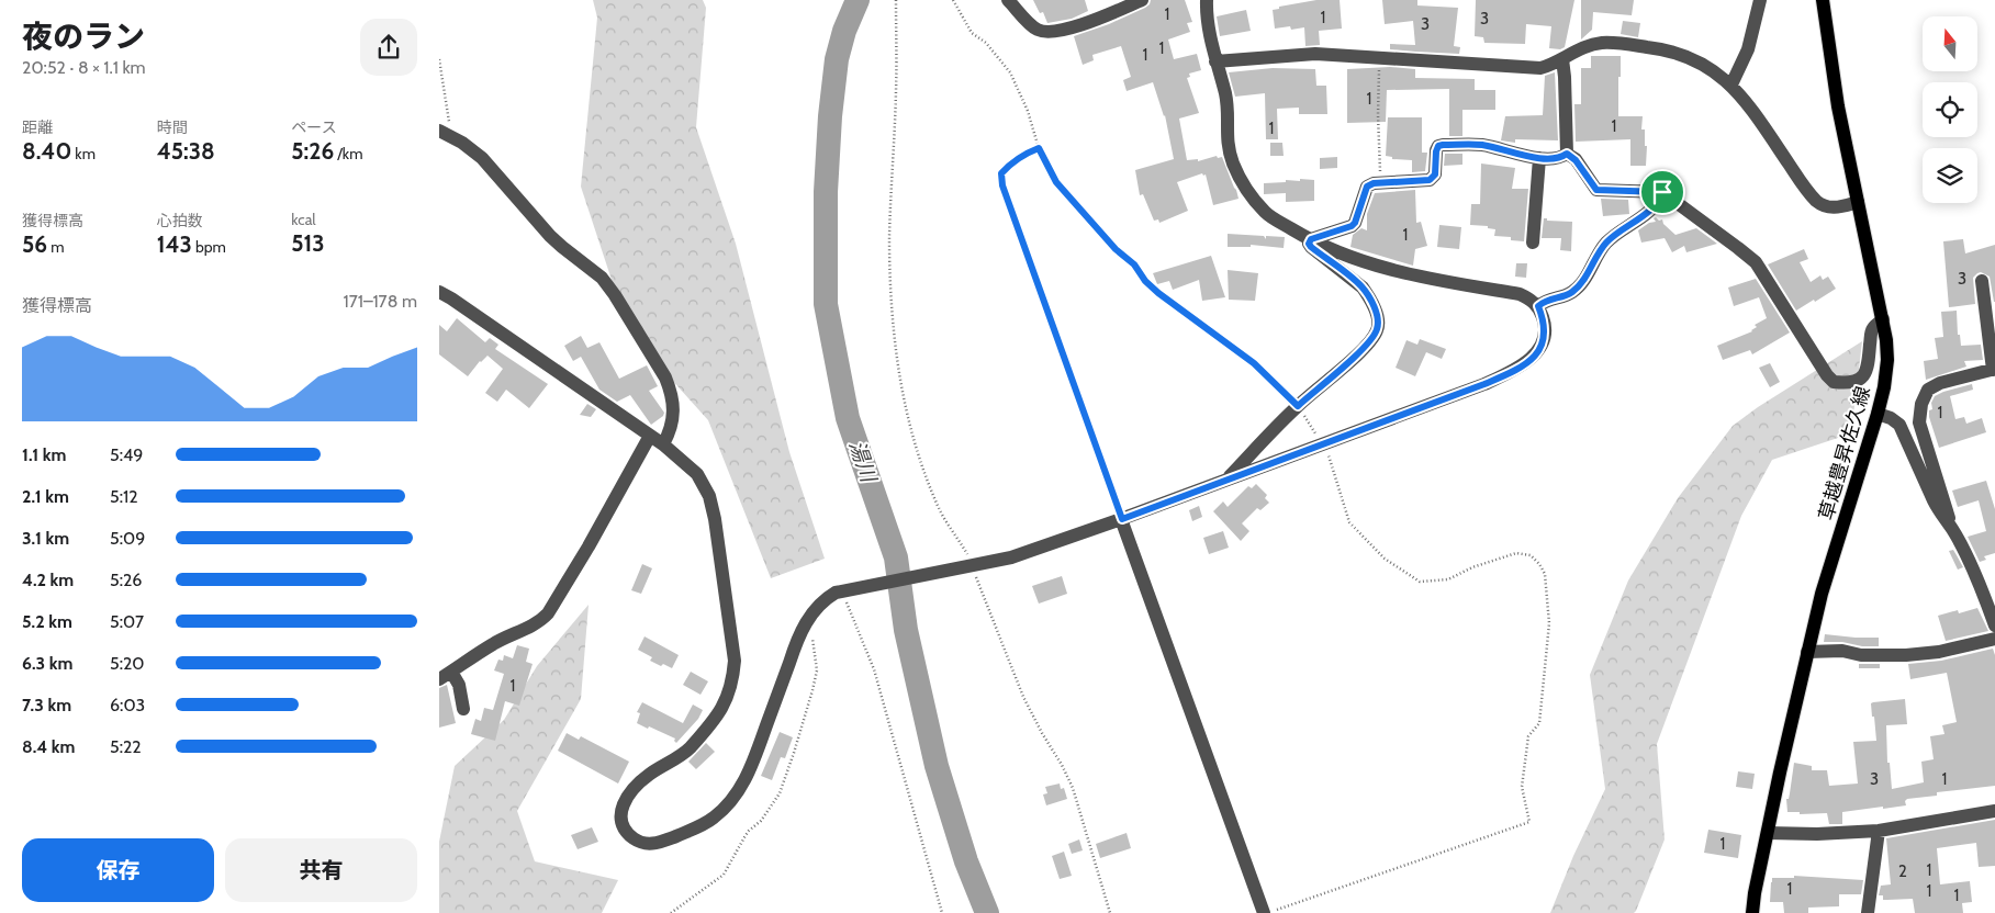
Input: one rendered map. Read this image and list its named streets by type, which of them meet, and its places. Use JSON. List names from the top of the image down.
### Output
{
  "streets": {
    "main road": ["草越豊昇佐久線"]
  },
  "water": ["湯川"],
  "house_numbers": [
    "1",
    "1",
    "3",
    "3",
    "1",
    "1",
    "1",
    "1",
    "1",
    "1",
    "3",
    "1",
    "1",
    "3",
    "1",
    "1",
    "1",
    "2",
    "1",
    "1",
    "1"
  ],
  "north": "top",
  "page": {
    "heading": ["夜のラン", "20:52 · 8 × 1.1 km"],
    "stats": [
      ["距離", "8.40 km"],
      ["時間", "45:38"],
      ["ペース", "5:26 /km"],
      ["獲得標高", "56 m"],
      ["心拍数", "143 bpm"],
      ["kcal", "513"]
    ],
    "chart": ["獲得標高", "171–178 m"],
    "list": [
      {
        "name": "1.1 km",
        "note": "5:49"
      },
      {
        "name": "2.1 km",
        "note": "5:12"
      },
      {
        "name": "3.1 km",
        "note": "5:09"
      },
      {
        "name": "4.2 km",
        "note": "5:26"
      },
      {
        "name": "5.2 km",
        "note": "5:07"
      },
      {
        "name": "6.3 km",
        "note": "5:20"
      },
      {
        "name": "7.3 km",
        "note": "6:03"
      },
      {
        "name": "8.4 km",
        "note": "5:22"
      }
    ],
    "buttons": ["保存", "共有"]
  }
}
